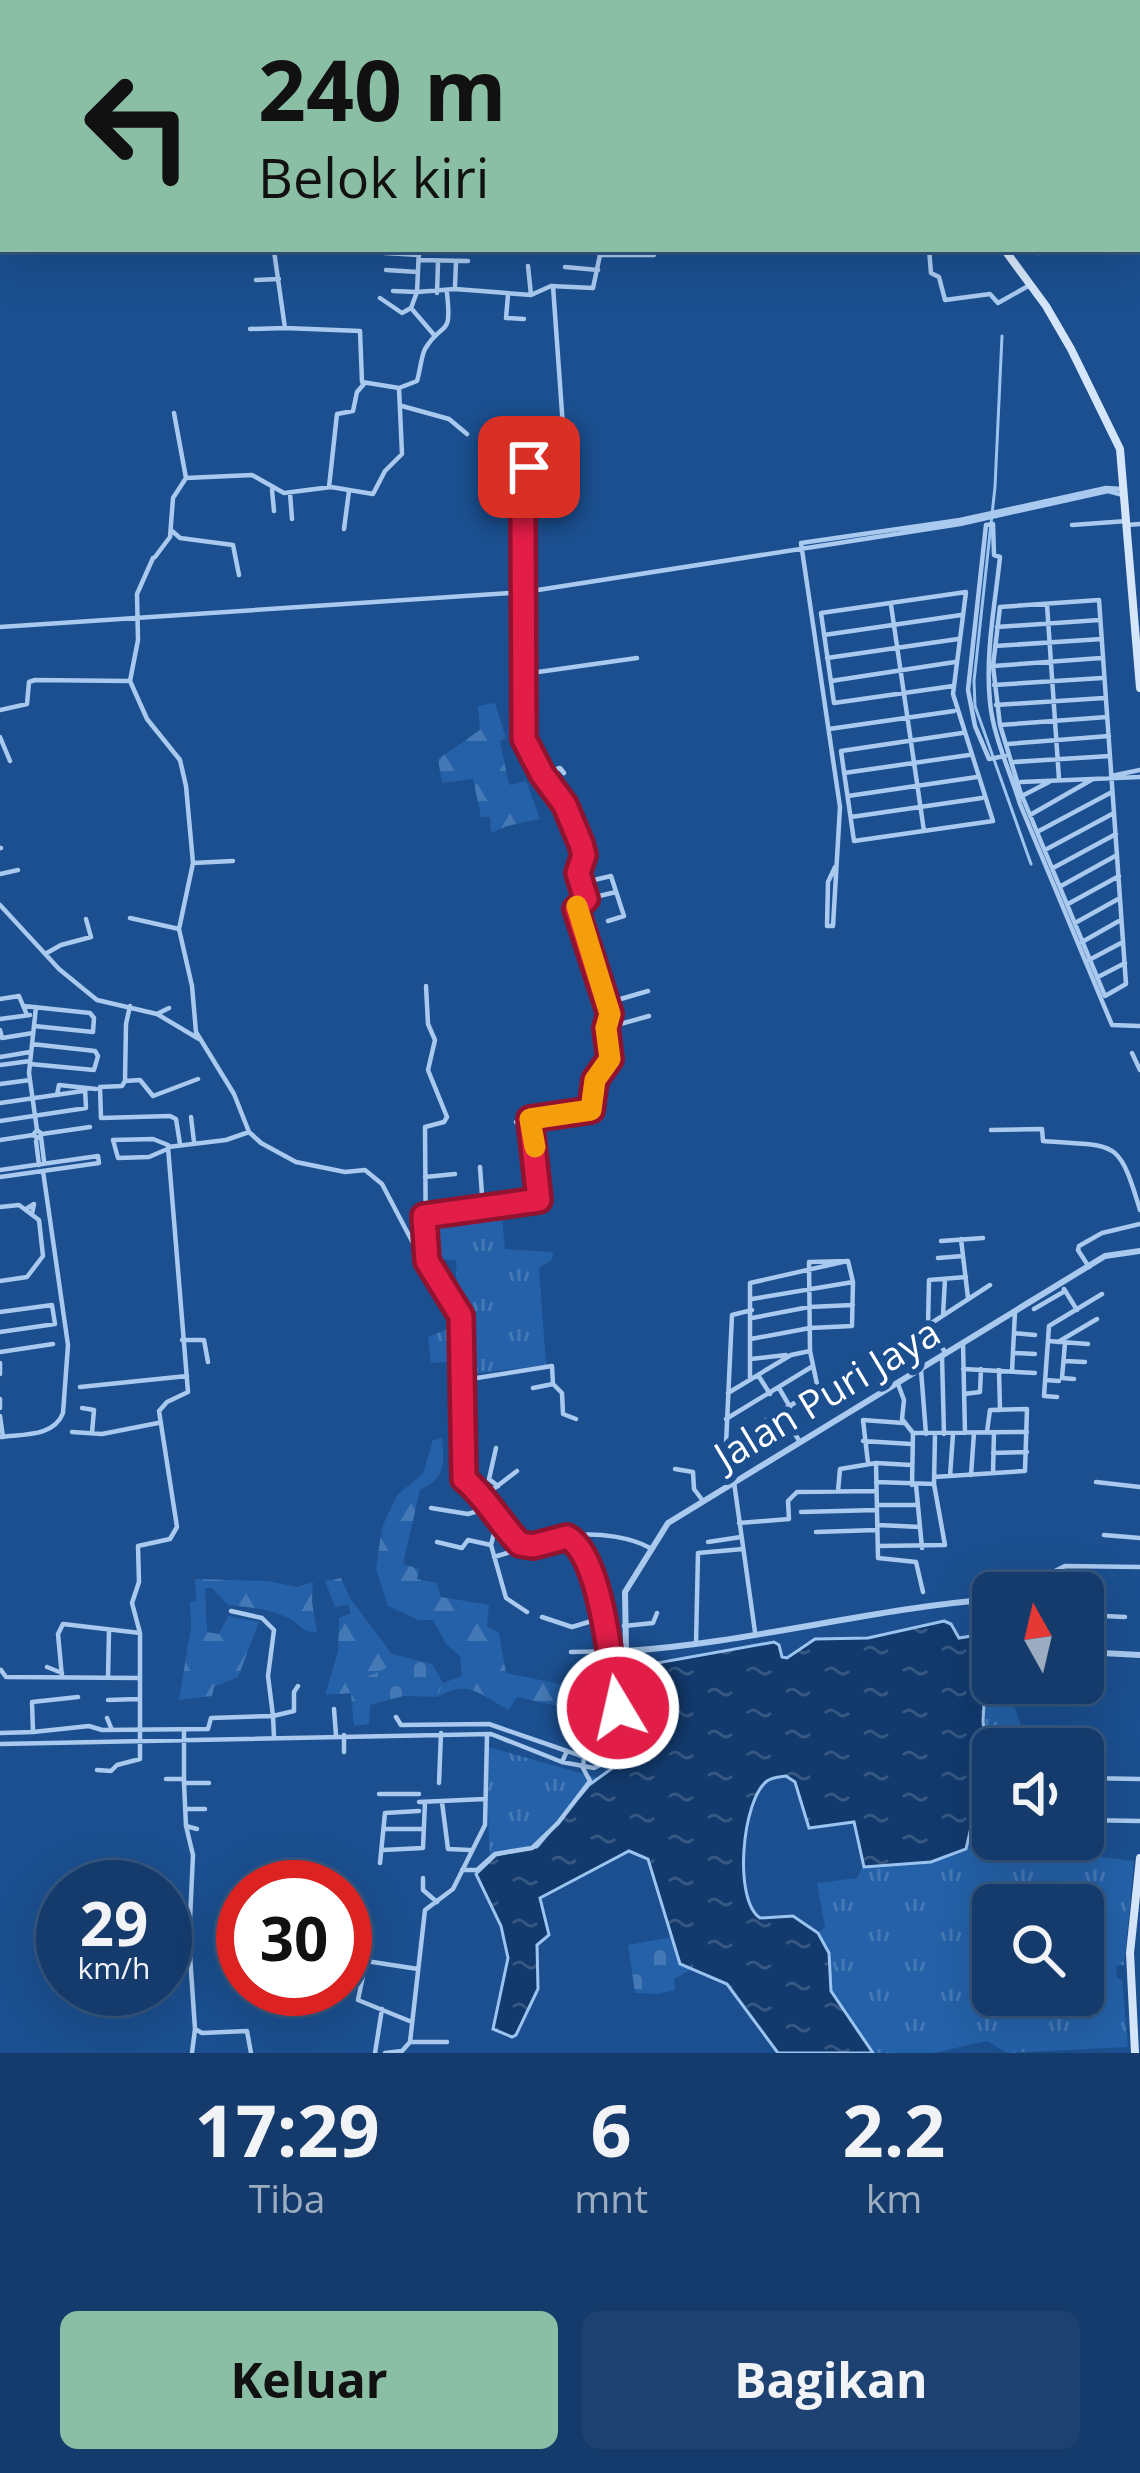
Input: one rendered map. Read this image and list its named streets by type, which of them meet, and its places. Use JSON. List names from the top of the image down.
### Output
{
  "streets": {
    "street": ["Jalan Puri Jaya"]
  },
  "north": "top",
  "page": {
    "turn": ["240 m", "Belok kiri"],
    "speed": "29 km/h",
    "limit": "30",
    "eta": [
      "17:29",
      "Tiba",
      "6",
      "mnt",
      "2.2",
      "km"
    ],
    "buttons": ["Keluar", "Bagikan"]
  }
}
